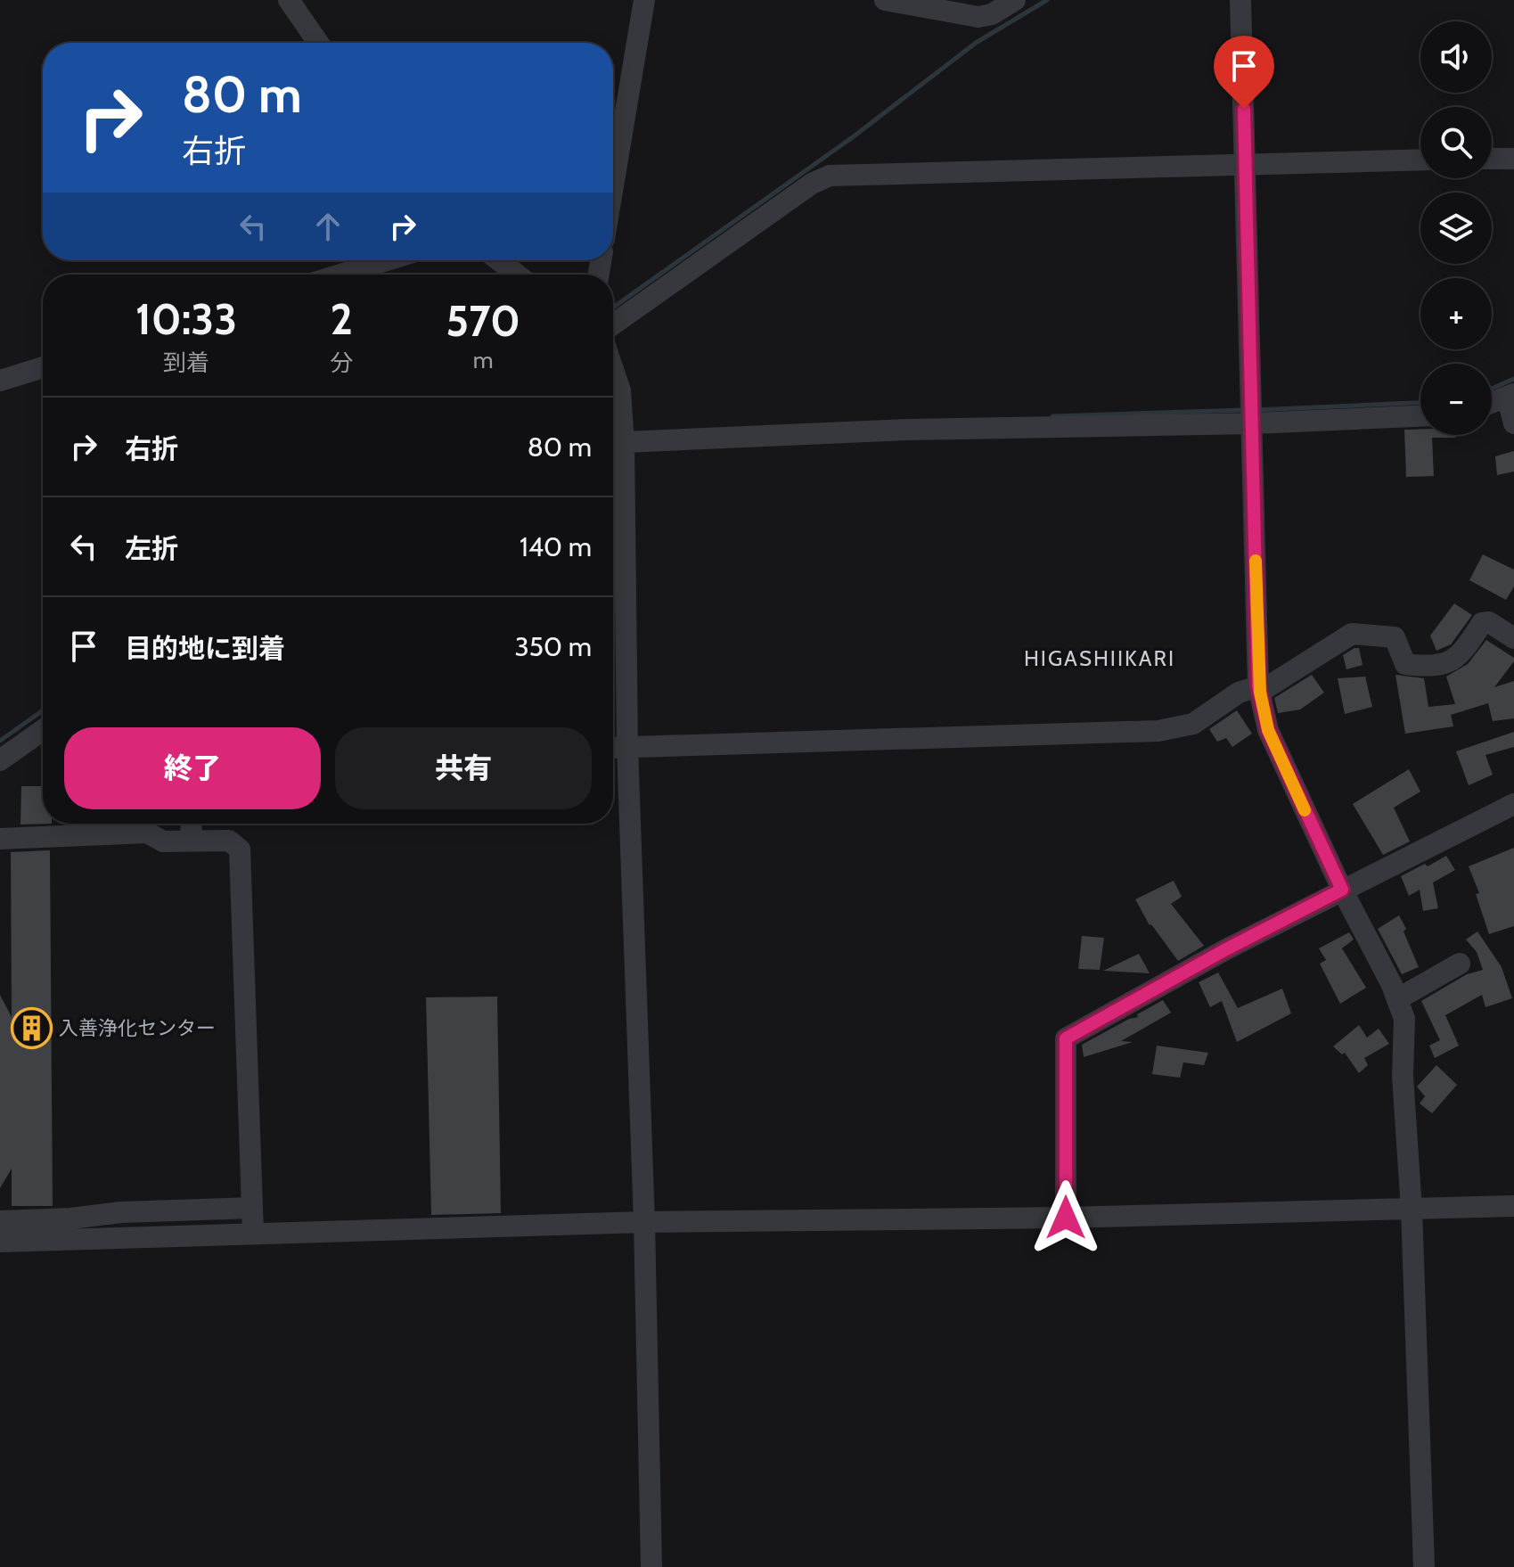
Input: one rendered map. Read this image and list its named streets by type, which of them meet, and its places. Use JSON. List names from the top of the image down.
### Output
{
  "districts": ["HIGASHIIKARI"],
  "places": {
    "building": ["入善浄化センター"]
  },
  "page": {
    "map_buttons": ["+", "−"],
    "turn": ["80 m", "右折"],
    "eta": [
      "10:33",
      "到着",
      "2",
      "分",
      "570",
      "m"
    ],
    "list": [
      {
        "name": "右折",
        "value": "80 m"
      },
      {
        "name": "左折",
        "value": "140 m"
      },
      {
        "name": "目的地に到着",
        "value": "350 m"
      }
    ],
    "buttons": ["終了", "共有"]
  }
}
